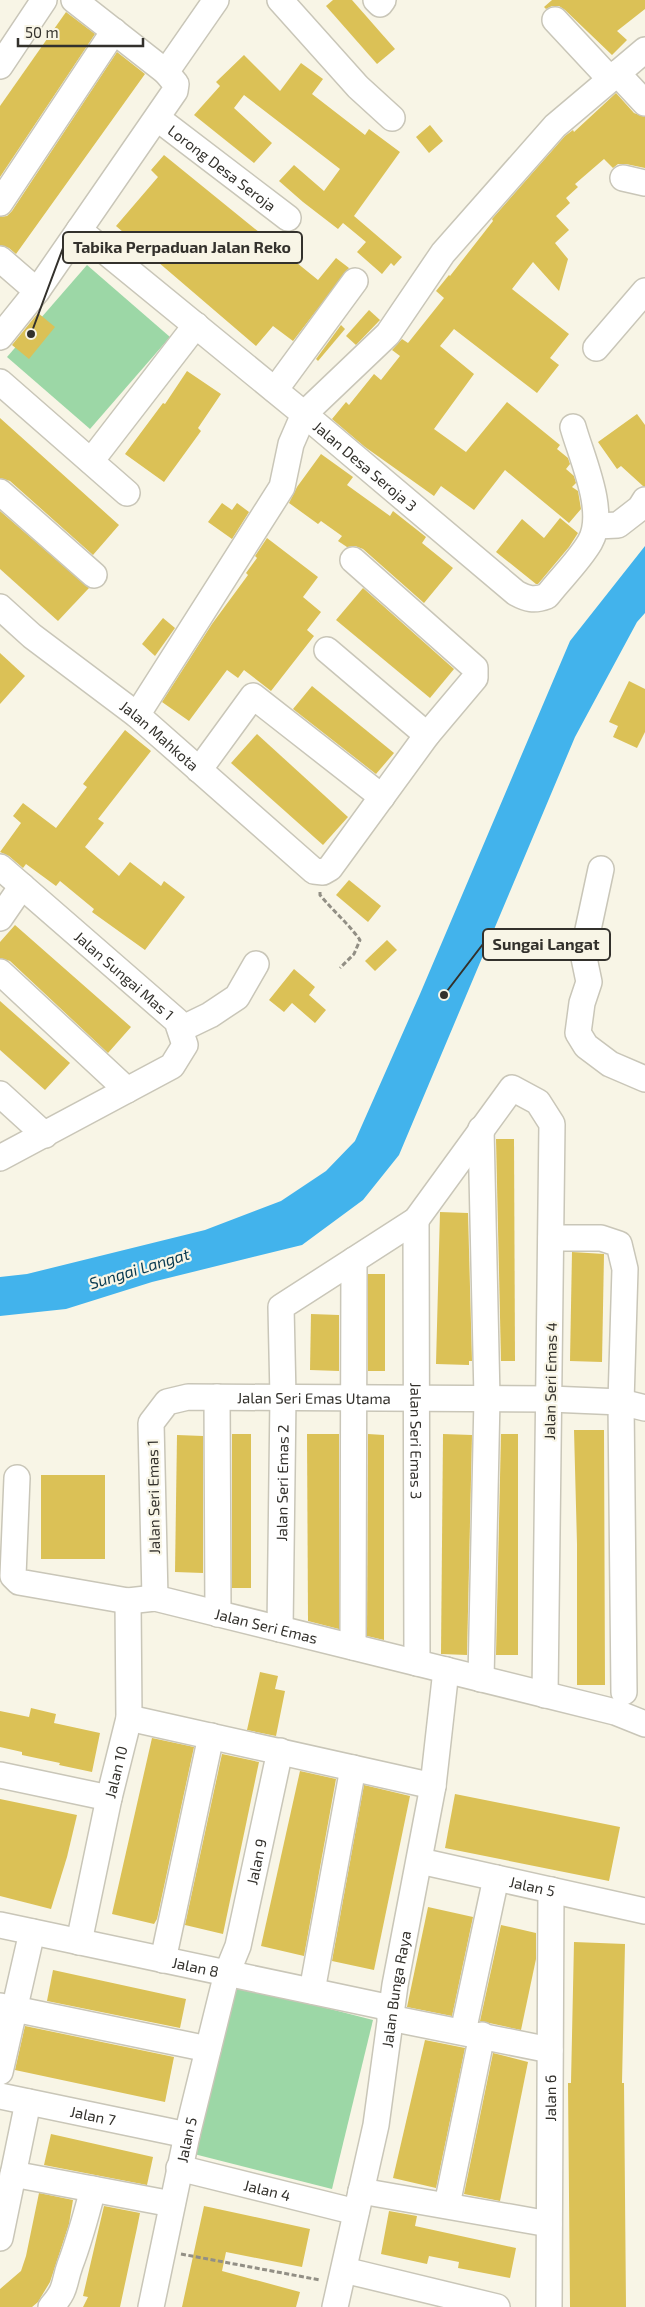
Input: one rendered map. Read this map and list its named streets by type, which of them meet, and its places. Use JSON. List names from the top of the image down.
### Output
{
  "streets": {
    "street": [
      "Lorong Desa Seroja",
      "Jalan Desa Seroja 3",
      "Jalan Mahkota",
      "Jalan Sungai Mas 1",
      "Jalan Seri Emas 4",
      "Jalan Seri Emas Utama",
      "Jalan Seri Emas 3",
      "Jalan Seri Emas 2",
      "Jalan Seri Emas 1",
      "Jalan Seri Emas",
      "Jalan 10",
      "Jalan 9",
      "Jalan 5",
      "Jalan 8",
      "Jalan Bunga Raya",
      "Jalan 6",
      "Jalan 7",
      "Jalan 4"
    ]
  },
  "crossings": [
    ["Jalan Seri Emas 4", "Jalan Seri Emas Utama"],
    ["Jalan Seri Emas 4", "Jalan Seri Emas"],
    ["Jalan Seri Emas Utama", "Jalan Seri Emas 3"],
    ["Jalan Seri Emas Utama", "Jalan Seri Emas 2"],
    ["Jalan Seri Emas Utama", "Jalan Seri Emas 1"],
    ["Jalan Seri Emas 3", "Jalan Seri Emas"],
    ["Jalan Seri Emas 2", "Jalan Seri Emas"],
    ["Jalan Seri Emas 1", "Jalan Seri Emas"],
    ["Jalan Seri Emas", "Jalan 10"],
    ["Jalan Seri Emas", "Jalan Bunga Raya"],
    ["Jalan 10", "Jalan 8"],
    ["Jalan 9", "Jalan 5"],
    ["Jalan 9", "Jalan 8"],
    ["Jalan 5", "Jalan 8"],
    ["Jalan 5", "Jalan Bunga Raya"],
    ["Jalan 5", "Jalan 6"],
    ["Jalan 5", "Jalan 7"],
    ["Jalan 5", "Jalan 4"],
    ["Jalan 8", "Jalan Bunga Raya"],
    ["Jalan 8", "Jalan 6"],
    ["Jalan Bunga Raya", "Jalan 4"],
    ["Jalan 6", "Jalan 4"]
  ],
  "water": ["Sungai Langat"],
  "places": ["Tabika Perpaduan Jalan Reko", "Sungai Langat"],
  "scale_bar": "50 m"
}
